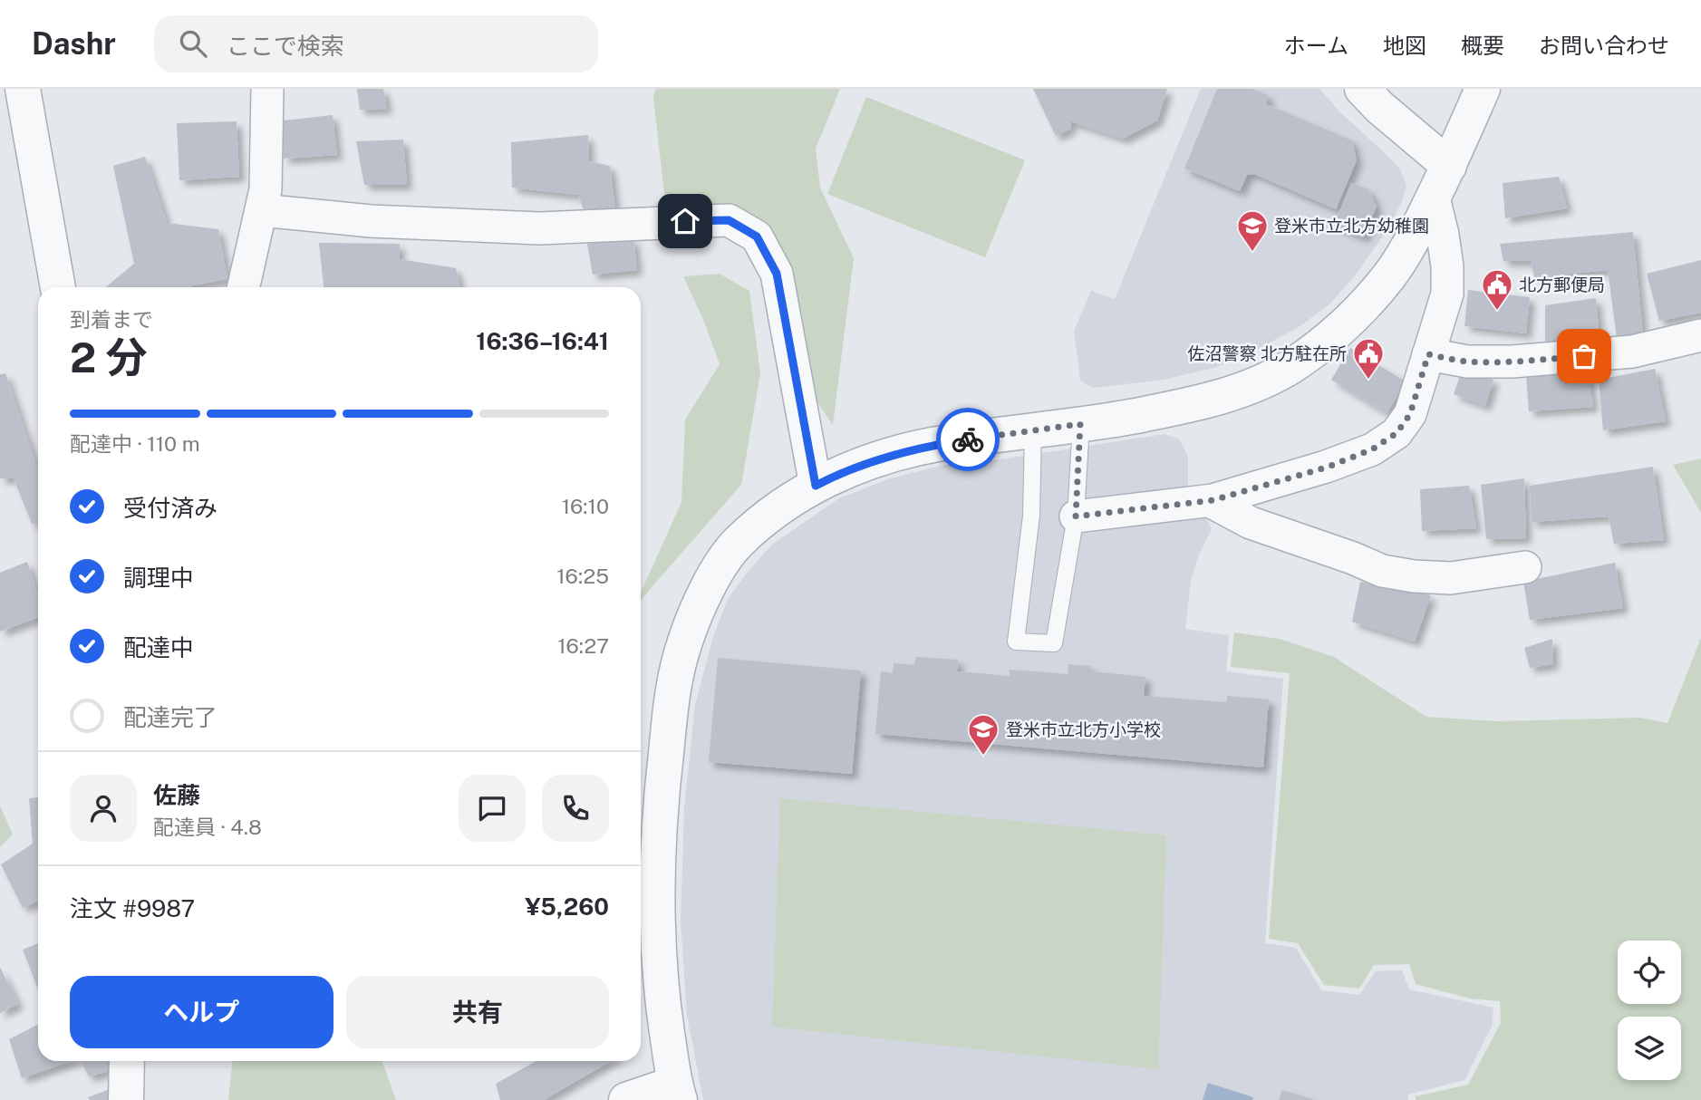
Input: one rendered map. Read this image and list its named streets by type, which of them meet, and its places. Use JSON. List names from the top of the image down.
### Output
{
  "places": {
    "school or university": ["登米市立北方幼稚園", "登米市立北方小学校"],
    "public building": ["北方郵便局", "佐沼警察 北方駐在所"]
  },
  "page": {
    "header": "Dashr",
    "search": "ここで検索",
    "nav": [
      "ホーム",
      "地図",
      "概要",
      "お問い合わせ"
    ],
    "heading": ["2 分", "到着まで", "16:36–16:41"],
    "panel": [
      "佐藤",
      "配達員 · 4.8",
      "注文 #9987",
      "¥5,260"
    ],
    "bar": "配達中 · 110 m",
    "list": [
      ["受付済み", "16:10"],
      ["調理中", "16:25"],
      ["配達中", "16:27"],
      "配達完了"
    ],
    "buttons": ["ヘルプ", "共有"]
  }
}
